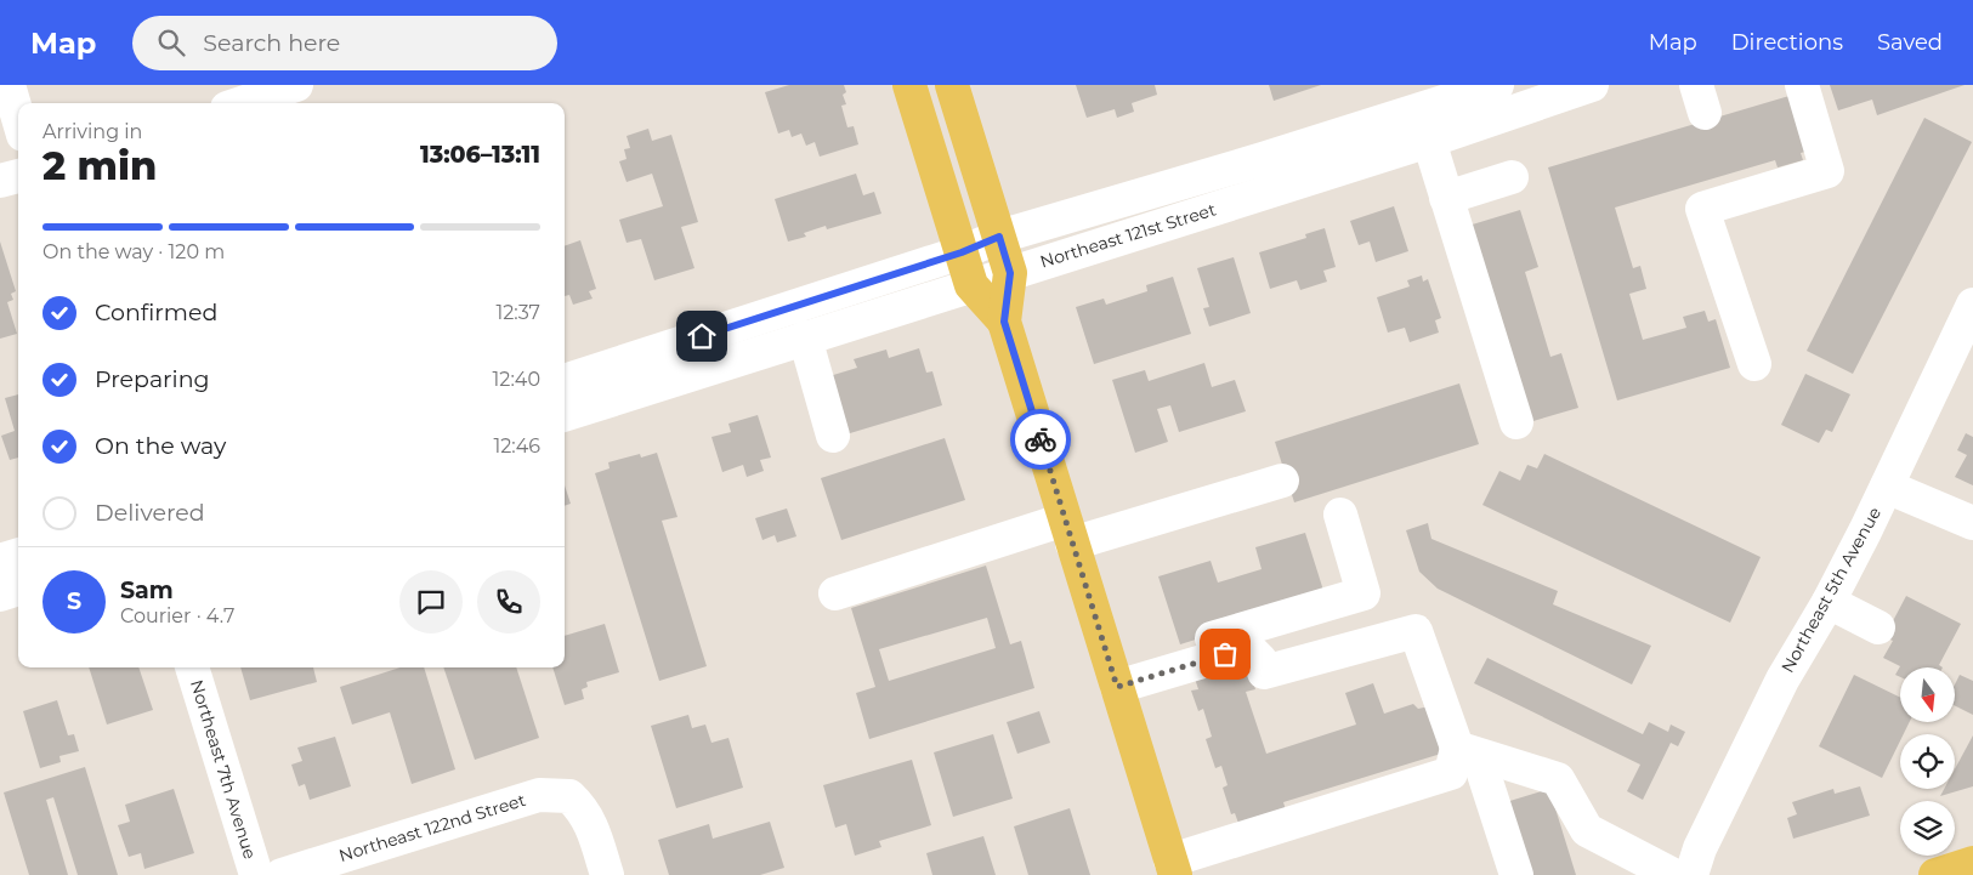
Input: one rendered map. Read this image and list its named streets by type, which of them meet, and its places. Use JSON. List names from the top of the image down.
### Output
{
  "streets": {
    "street": [
      "Northeast 121st Street",
      "Northeast 5th Avenue",
      "Northeast 7th Avenue",
      "Northeast 122nd Street"
    ]
  },
  "north": "bottom",
  "page": {
    "header": "Map",
    "search": "Search here",
    "nav": ["Map", "Directions", "Saved"],
    "heading": ["2 min", "Arriving in", "13:06–13:11"],
    "panel": ["Sam", "Courier · 4.7"],
    "bar": "On the way · 120 m",
    "list": [
      ["Confirmed", "12:37"],
      ["Preparing", "12:40"],
      ["On the way", "12:46"],
      "Delivered"
    ],
    "round": "S"
  }
}
